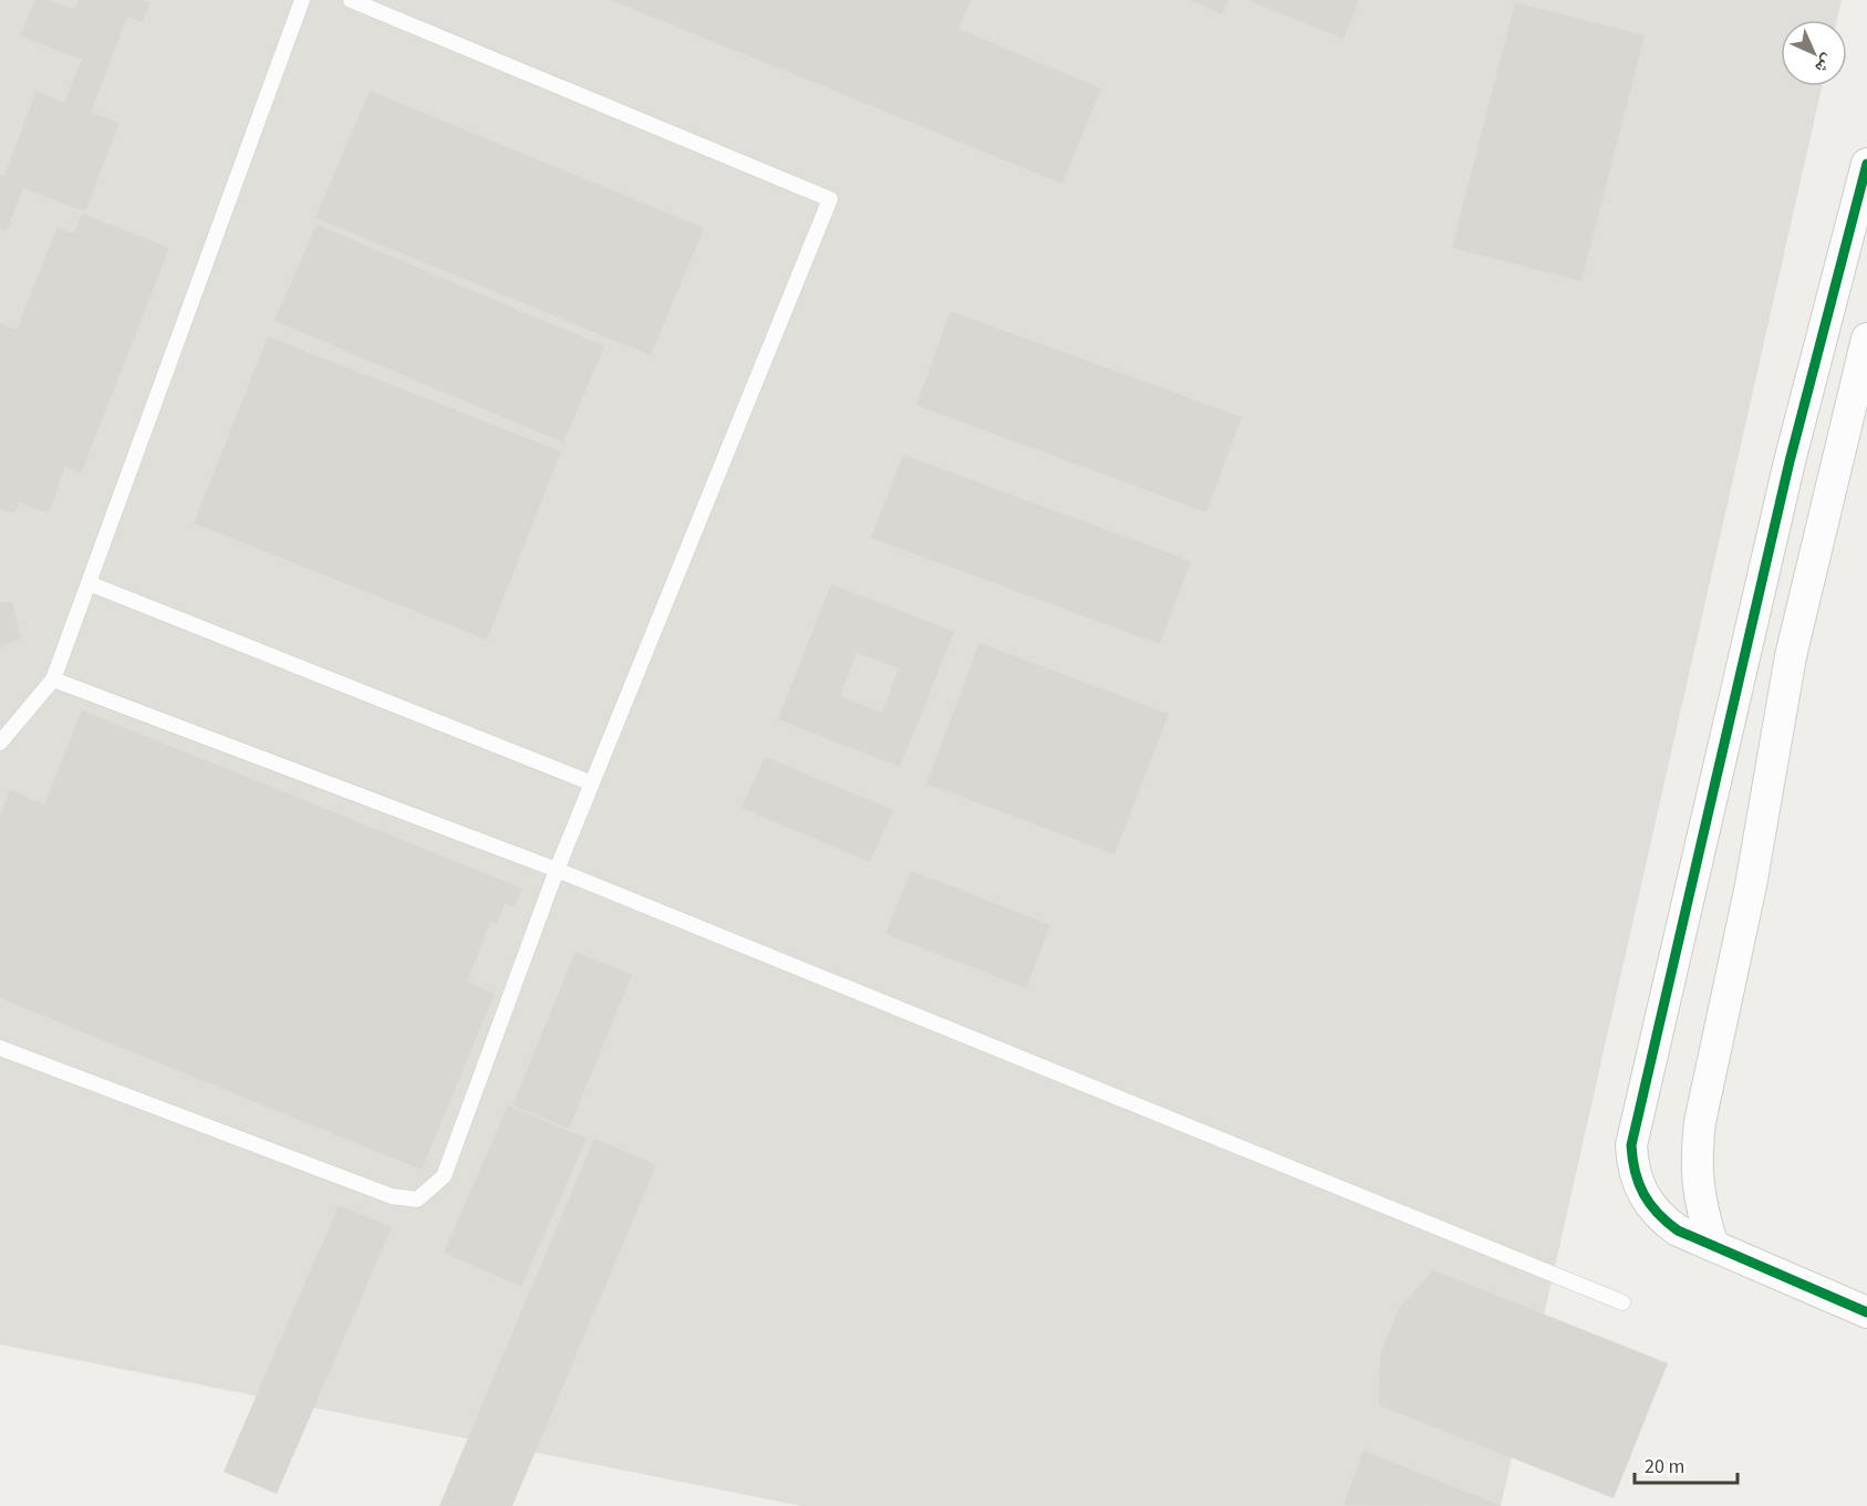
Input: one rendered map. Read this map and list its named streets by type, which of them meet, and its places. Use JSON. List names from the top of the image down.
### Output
{
  "scale_bar": "20 m",
  "north": "bottom right"
}
